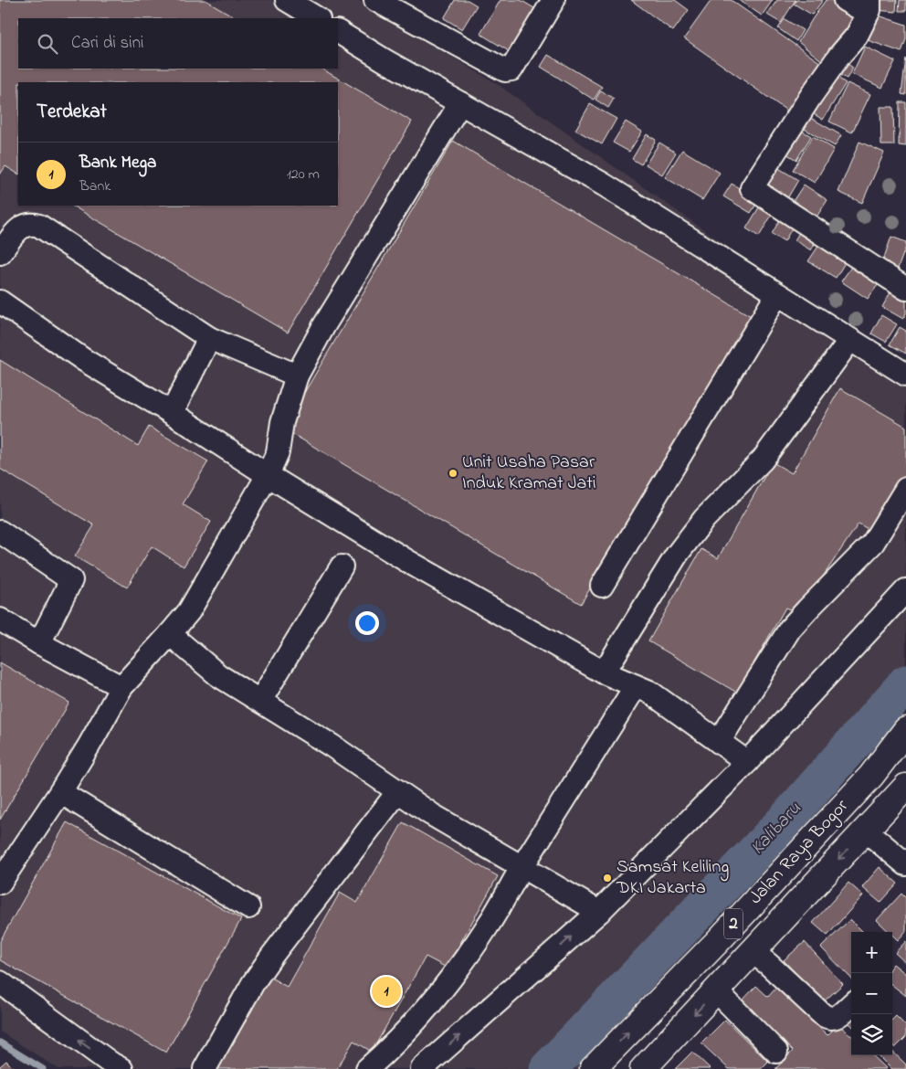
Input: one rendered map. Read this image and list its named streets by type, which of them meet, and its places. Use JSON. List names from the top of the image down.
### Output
{
  "streets": {
    "highway": ["Jalan Raya Bogor", "2"]
  },
  "water": ["Kalibaru"],
  "places": ["Unit Usaha Pasar Induk Kramat Jati", "Samsat Keliling DKI Jakarta"],
  "page": {
    "search": "Cari di sini",
    "heading": "Terdekat",
    "list": [
      {
        "mark": "1",
        "name": "Bank Mega",
        "note": "Bank",
        "value": "120 m"
      }
    ],
    "map_buttons": ["+", "−"],
    "pins": "1"
  }
}
